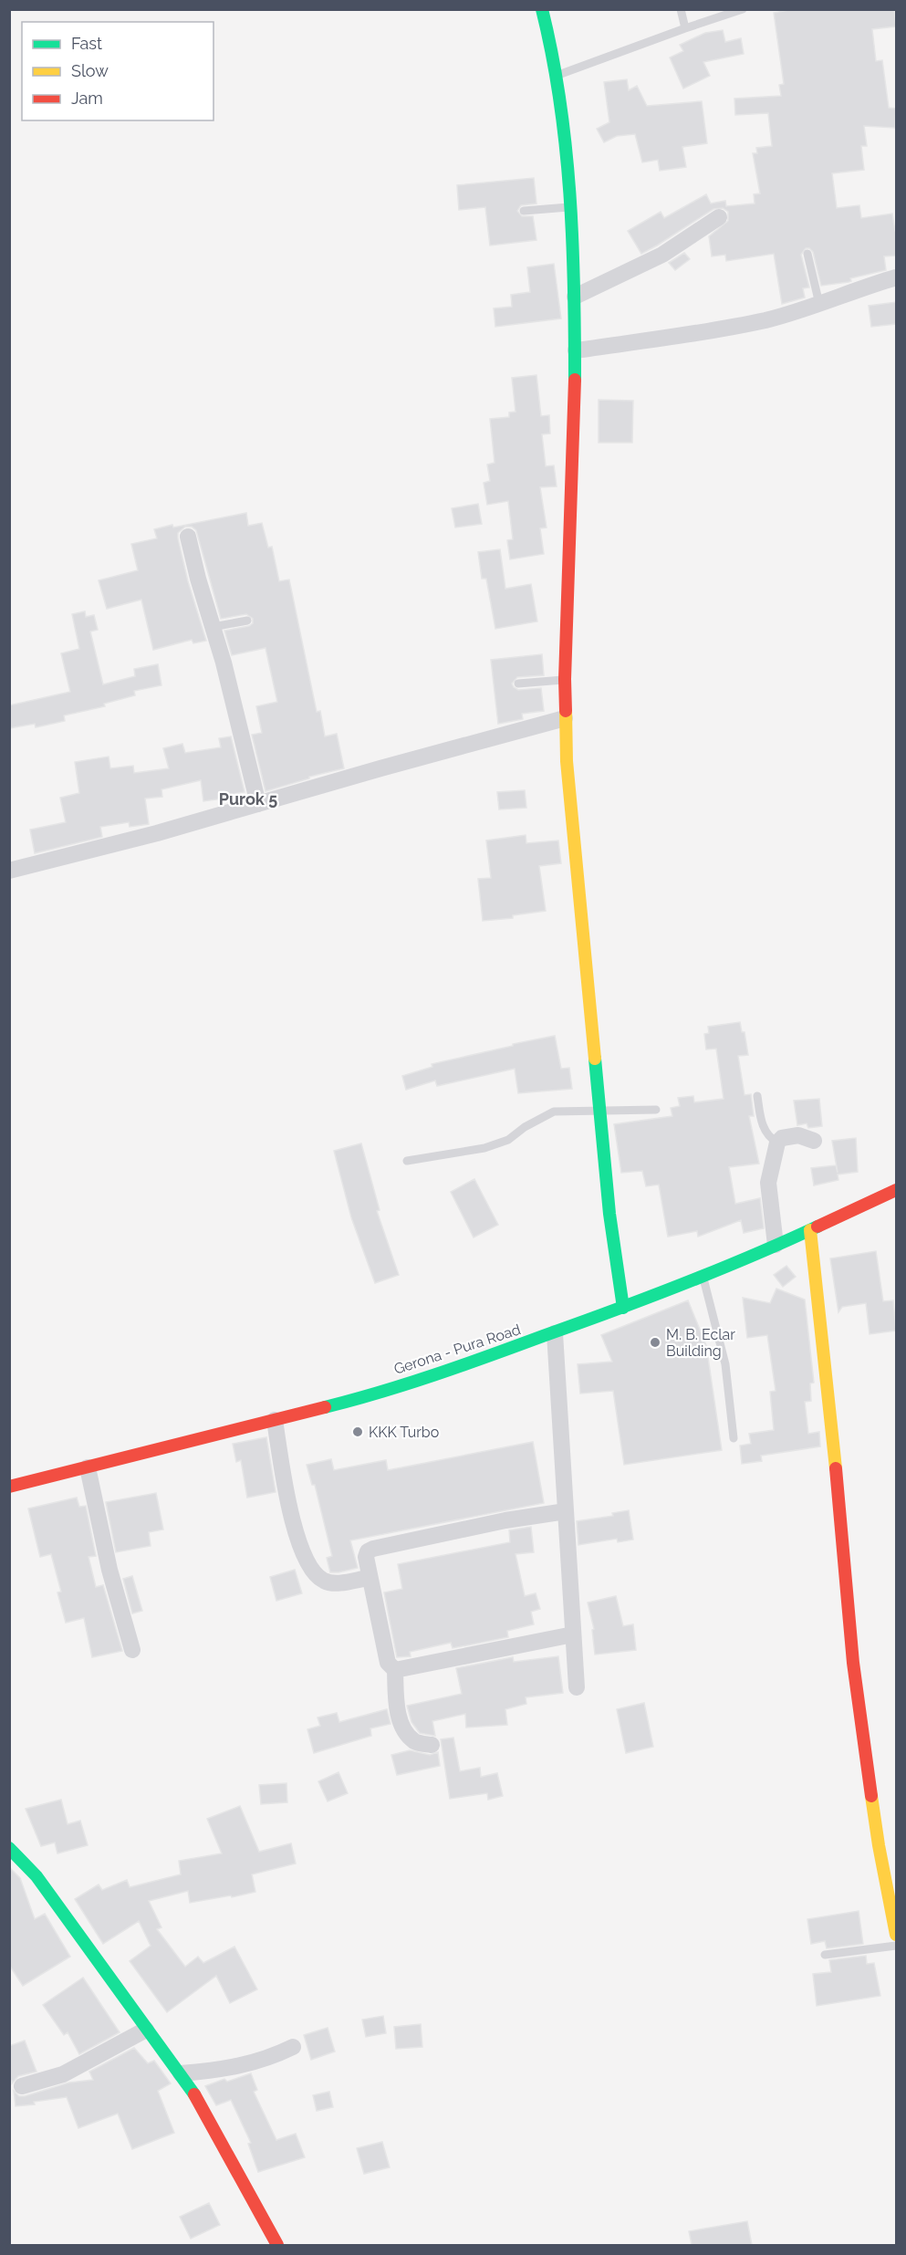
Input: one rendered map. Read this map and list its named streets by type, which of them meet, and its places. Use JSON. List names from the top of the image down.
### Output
{
  "streets": {
    "street": ["Gerona - Pura Road"]
  },
  "districts": ["Purok 5"],
  "places": ["M. B. Eclar Building", "KKK Turbo"],
  "legend": ["Fast", "Slow", "Jam"]
}
